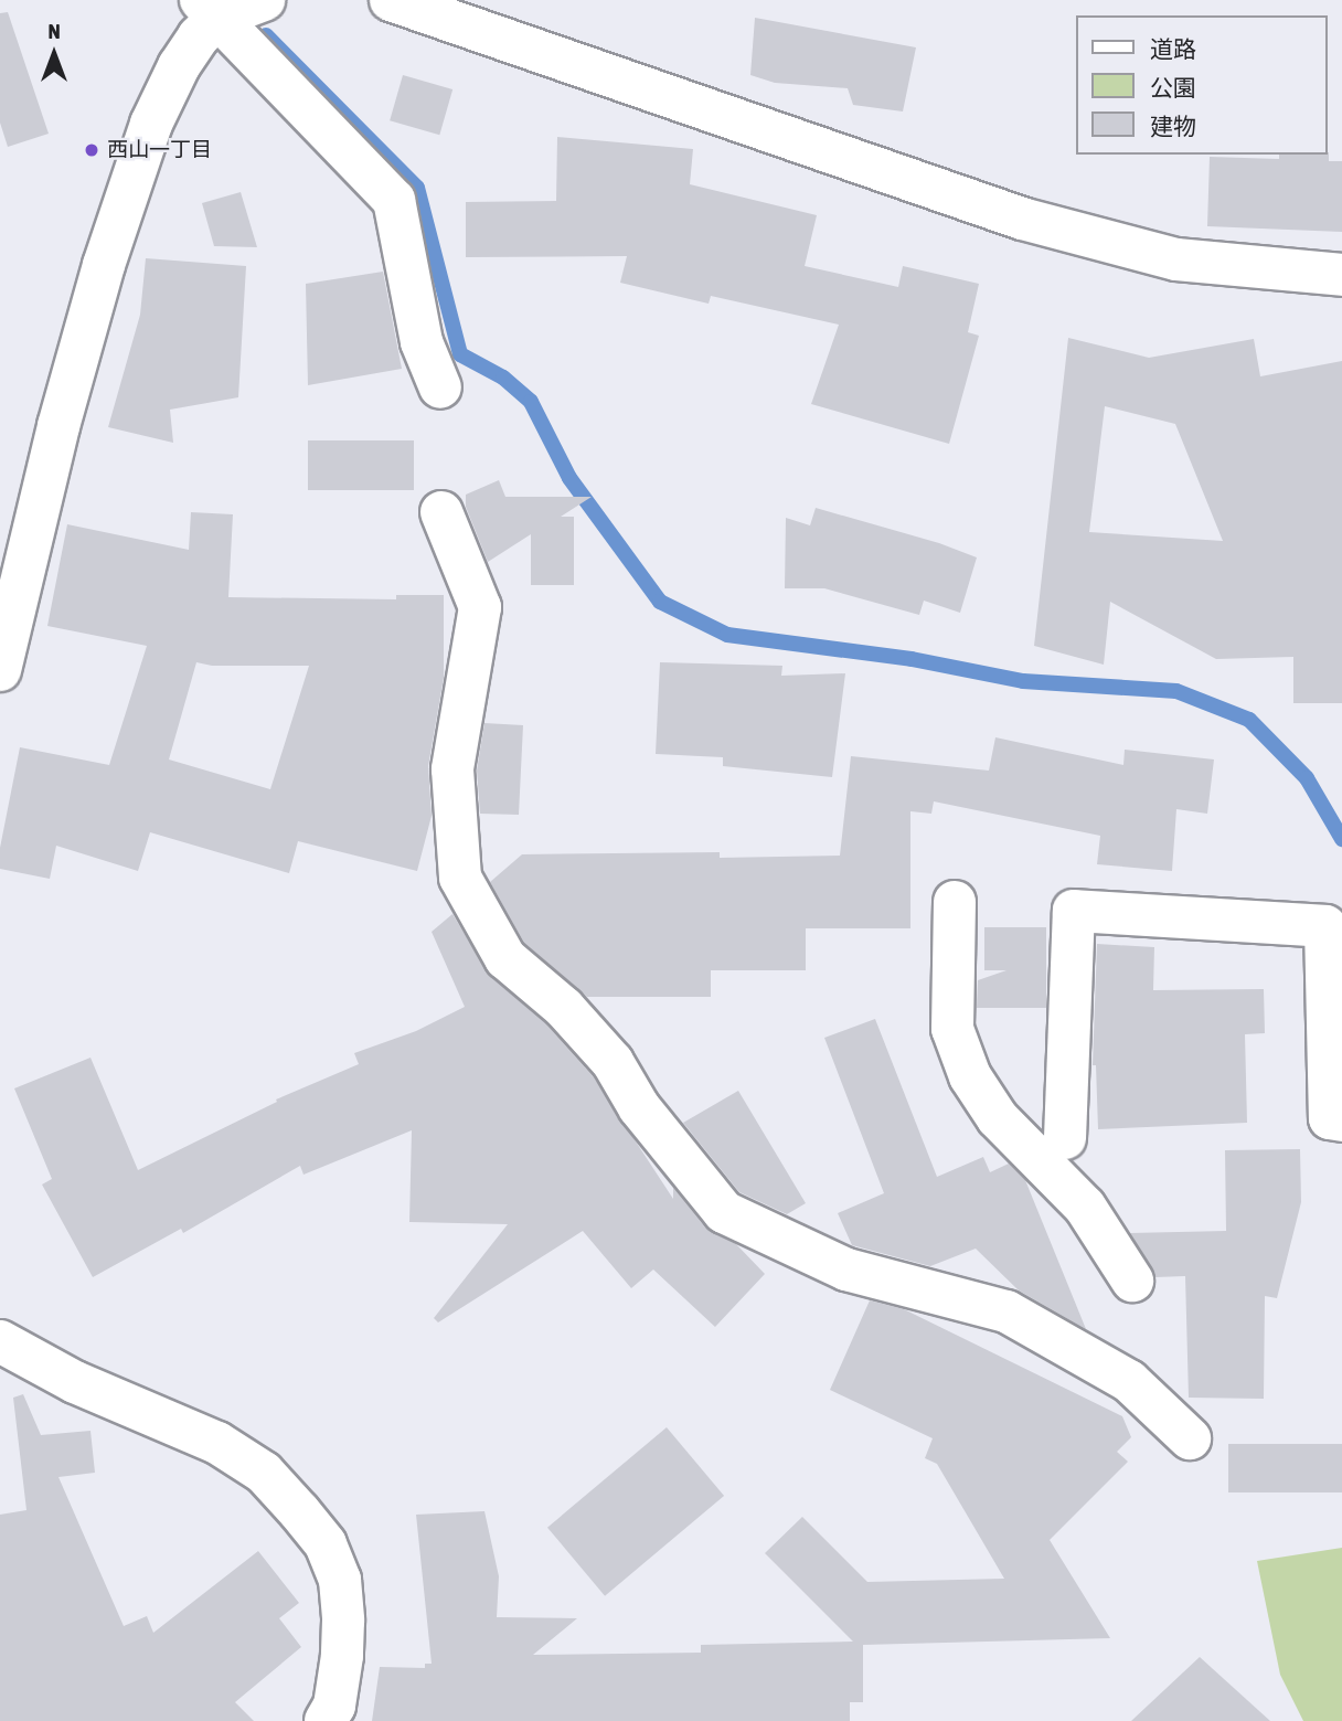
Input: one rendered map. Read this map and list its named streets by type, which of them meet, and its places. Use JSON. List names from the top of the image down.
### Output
{
  "places": ["西山一丁目"],
  "legend": ["道路", "公園", "建物"],
  "north": "top"
}
